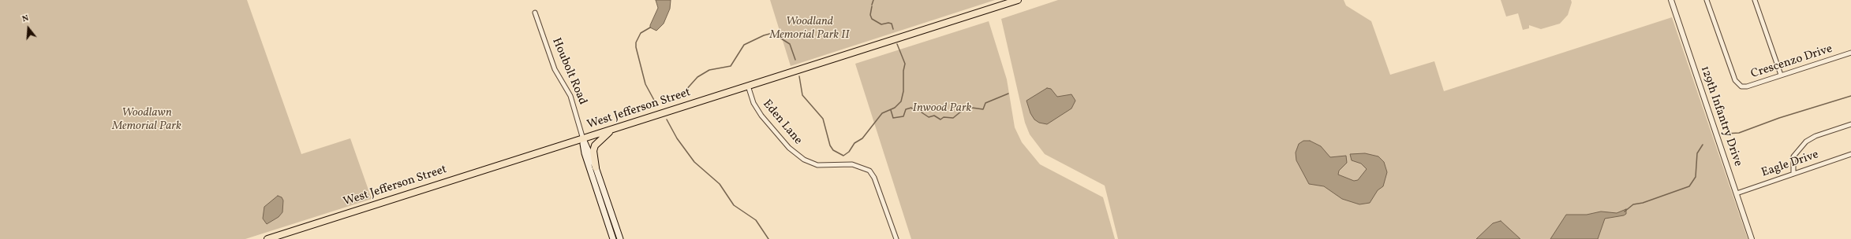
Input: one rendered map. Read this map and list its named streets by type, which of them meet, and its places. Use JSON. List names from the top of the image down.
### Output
{
  "streets": {
    "main road": ["Houbolt Road", "West Jefferson Street"],
    "street": [
      "Crescenzo Drive",
      "129th Infantry Drive",
      "Eden Lane",
      "Eagle Drive"
    ]
  },
  "crossings": [
    ["Houbolt Road", "West Jefferson Street"],
    ["West Jefferson Street", "Eden Lane"],
    ["129th Infantry Drive", "Eagle Drive"]
  ],
  "parks": ["Woodland Memorial Park II", "Inwood Park", "Woodlawn Memorial Park"],
  "north": "top"
}
